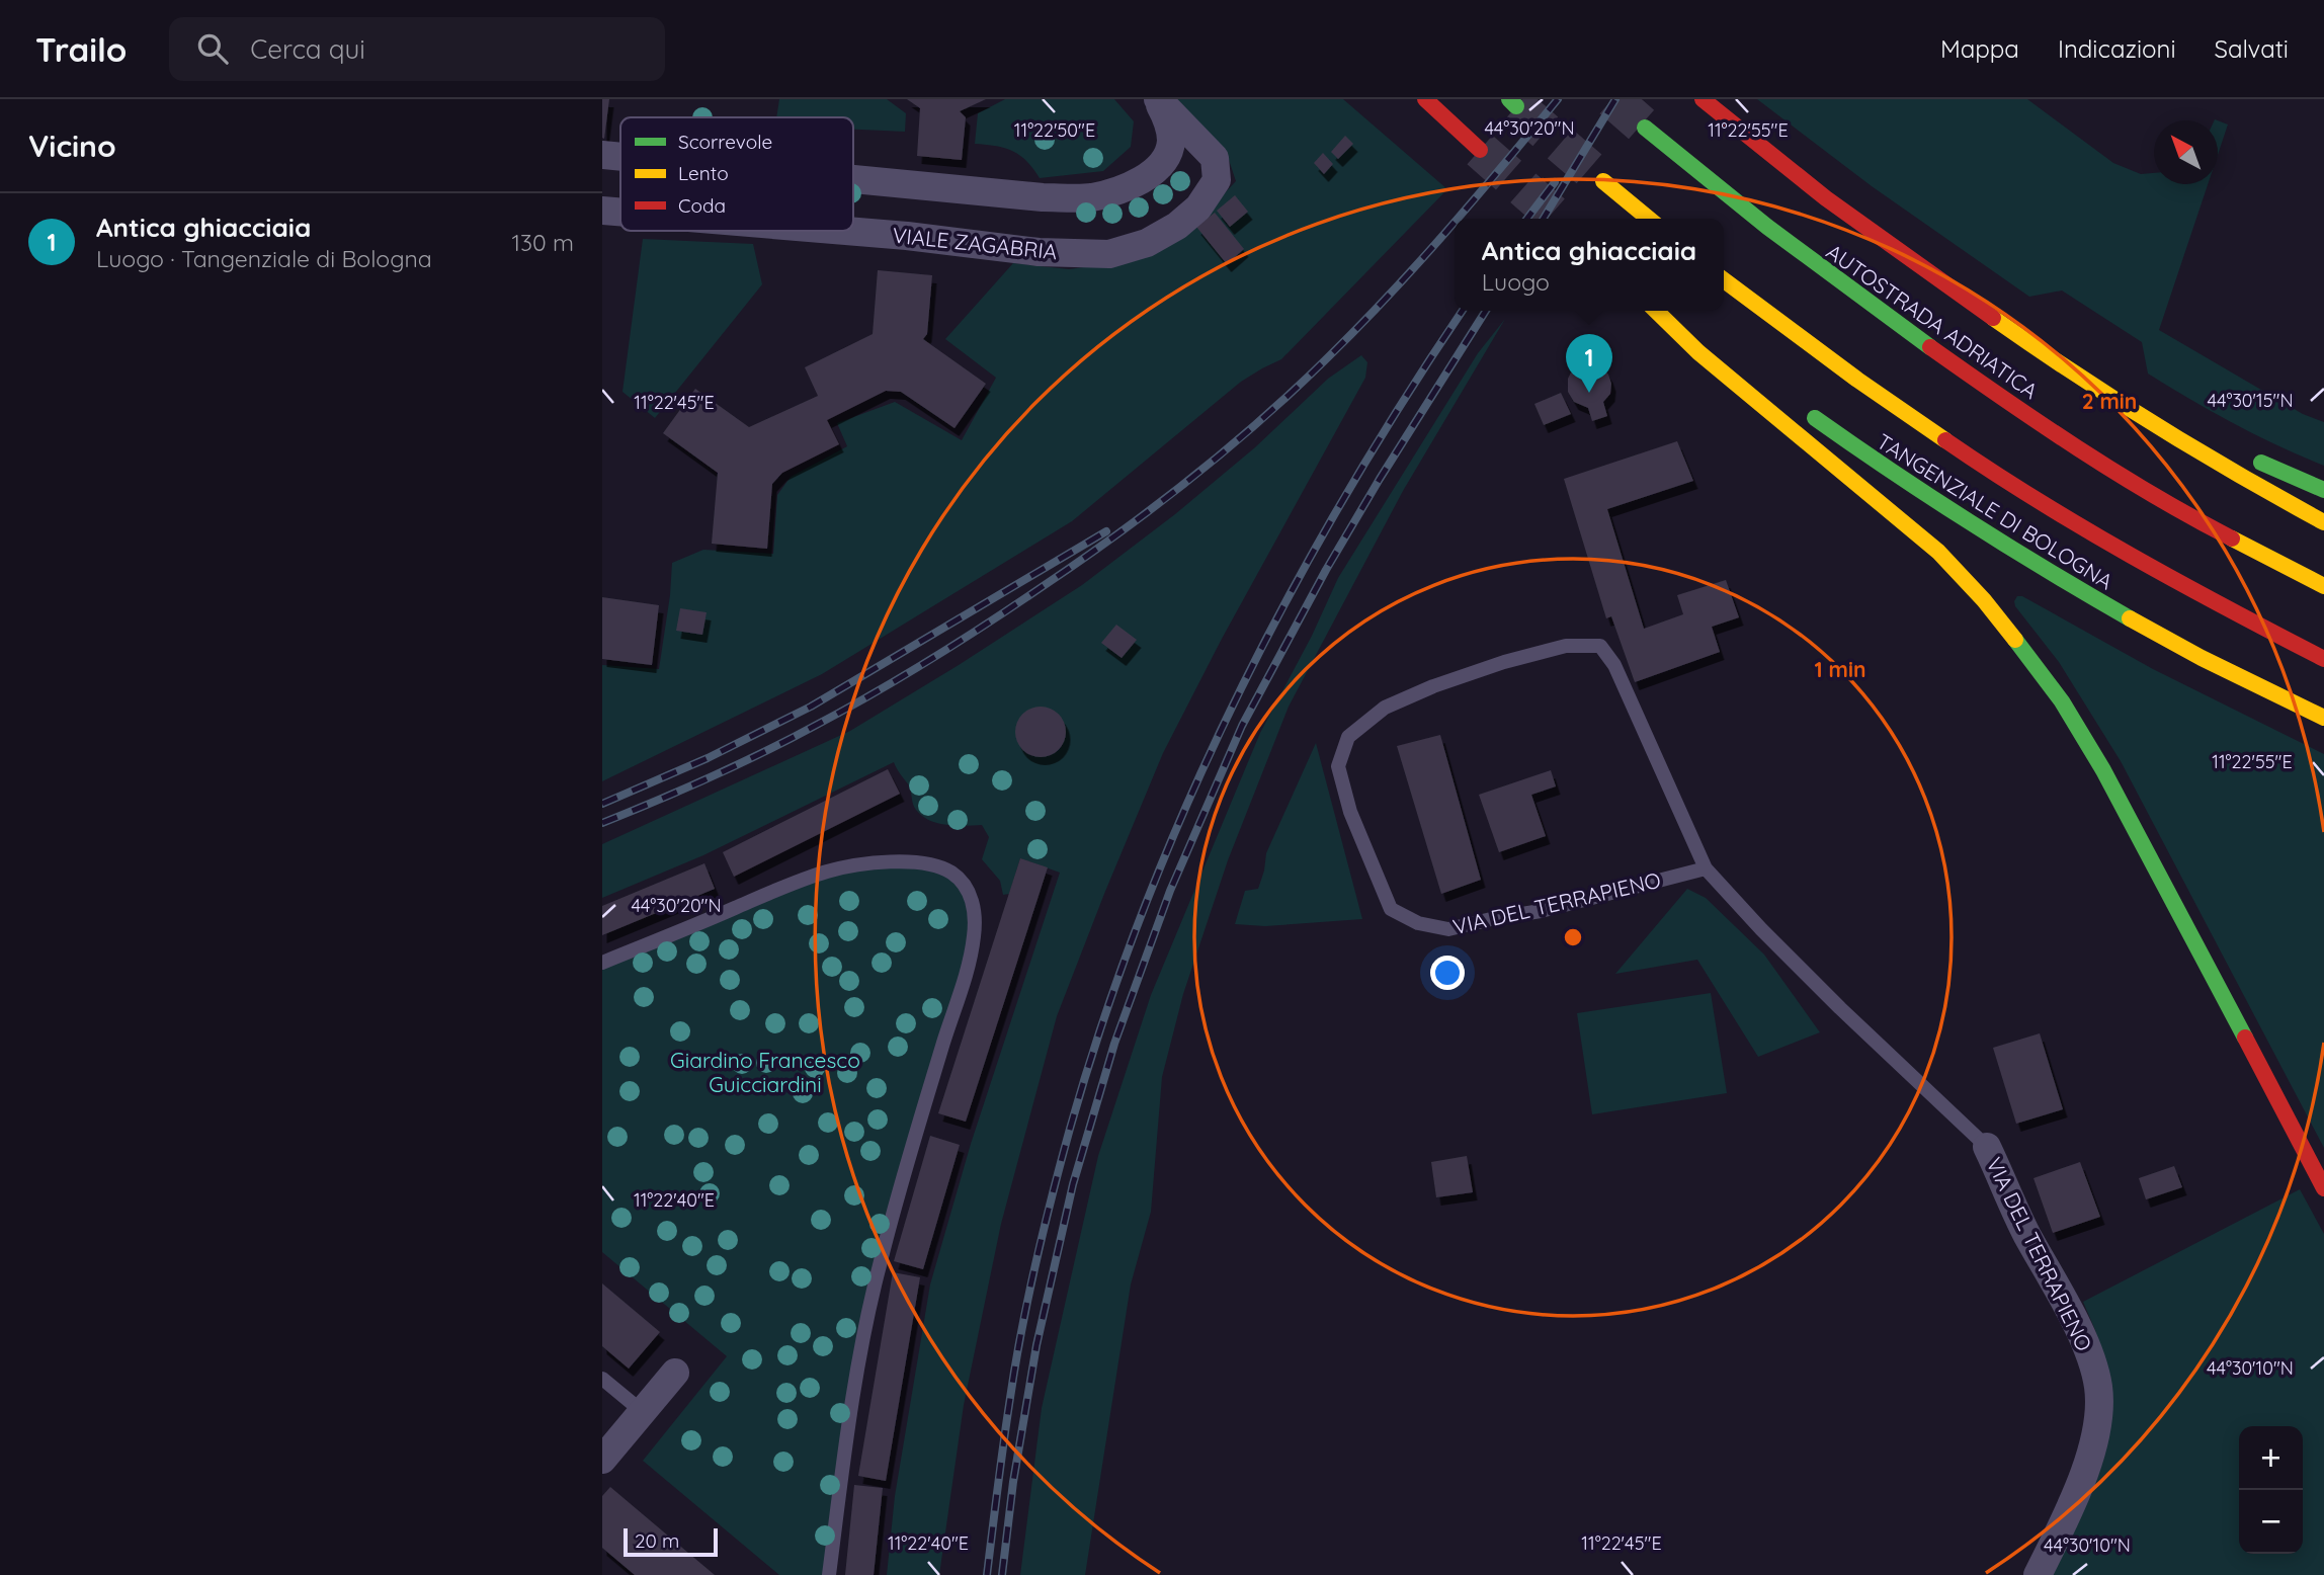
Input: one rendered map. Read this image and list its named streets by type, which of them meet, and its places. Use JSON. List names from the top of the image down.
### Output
{
  "streets": {
    "highway": ["AUTOSTRADA ADRIATICA", "TANGENZIALE DI BOLOGNA"],
    "street": ["VIALE ZAGABRIA", "VIA DEL TERRAPIENO"]
  },
  "parks": ["Giardino Francesco Guicciardini"],
  "legend": ["Scorrevole", "Lento", "Coda"],
  "scale_bar": "20 m",
  "north": "top left",
  "page": {
    "header": "Trailo",
    "search": "Cerca qui",
    "nav": ["Mappa", "Indicazioni", "Salvati"],
    "heading": "Vicino",
    "list": [
      {
        "mark": "1",
        "name": "Antica ghiacciaia",
        "note": "Luogo · Tangenziale di Bologna",
        "value": "130 m"
      }
    ],
    "popup": ["Antica ghiacciaia", "Luogo"],
    "pins": "1",
    "map_buttons": ["+", "−"],
    "scale": "20 m"
  },
  "coordinates": [
    "44°30'20\"N",
    "11°22'55\"E",
    "11°22'50\"E",
    "44°30'15\"N",
    "11°22'45\"E",
    "11°22'40\"E",
    "44°30'10\"N"
  ],
  "rings": ["2 min", "1 min"]
}
